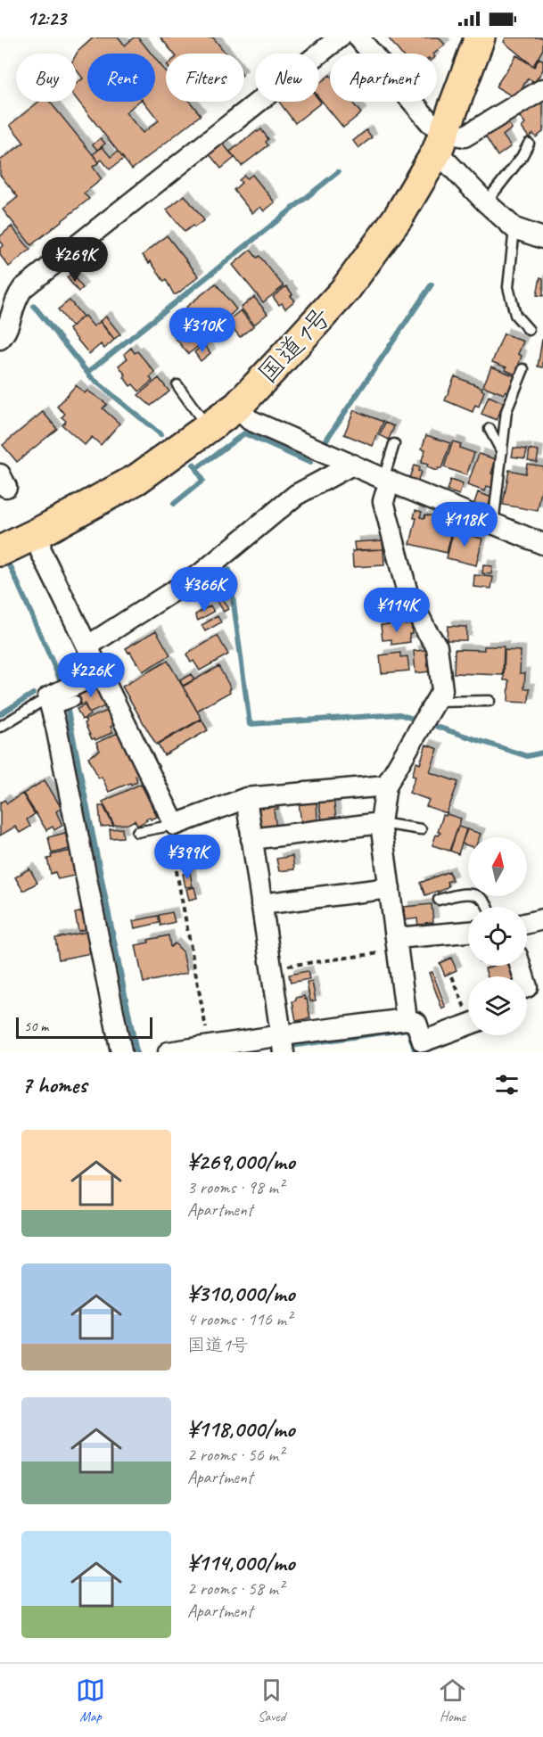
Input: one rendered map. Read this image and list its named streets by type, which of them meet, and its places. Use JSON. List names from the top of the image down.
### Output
{
  "streets": {
    "highway": ["国道1号"]
  },
  "scale_bar": "50 m",
  "north": "top",
  "page": {
    "status": "12:23",
    "chip": [
      "Buy",
      "Rent",
      "Filters",
      "New",
      "Apartment"
    ],
    "price": [
      "¥269K",
      "¥310K",
      "¥118K",
      "¥366K",
      "¥114K",
      "¥226K",
      "¥399K"
    ],
    "scale": "50 m",
    "heading": "7 homes",
    "list": [
      {
        "name": "¥269,000/mo",
        "note": "3 rooms · 98 m² · Apartment"
      },
      {
        "name": "¥310,000/mo",
        "note": "4 rooms · 116 m² · 国道1号"
      },
      {
        "name": "¥118,000/mo",
        "note": "2 rooms · 56 m² · Apartment"
      },
      {
        "name": "¥114,000/mo",
        "note": "2 rooms · 58 m² · Apartment"
      }
    ],
    "tabs": ["Map", "Saved", "Home"]
  }
}
